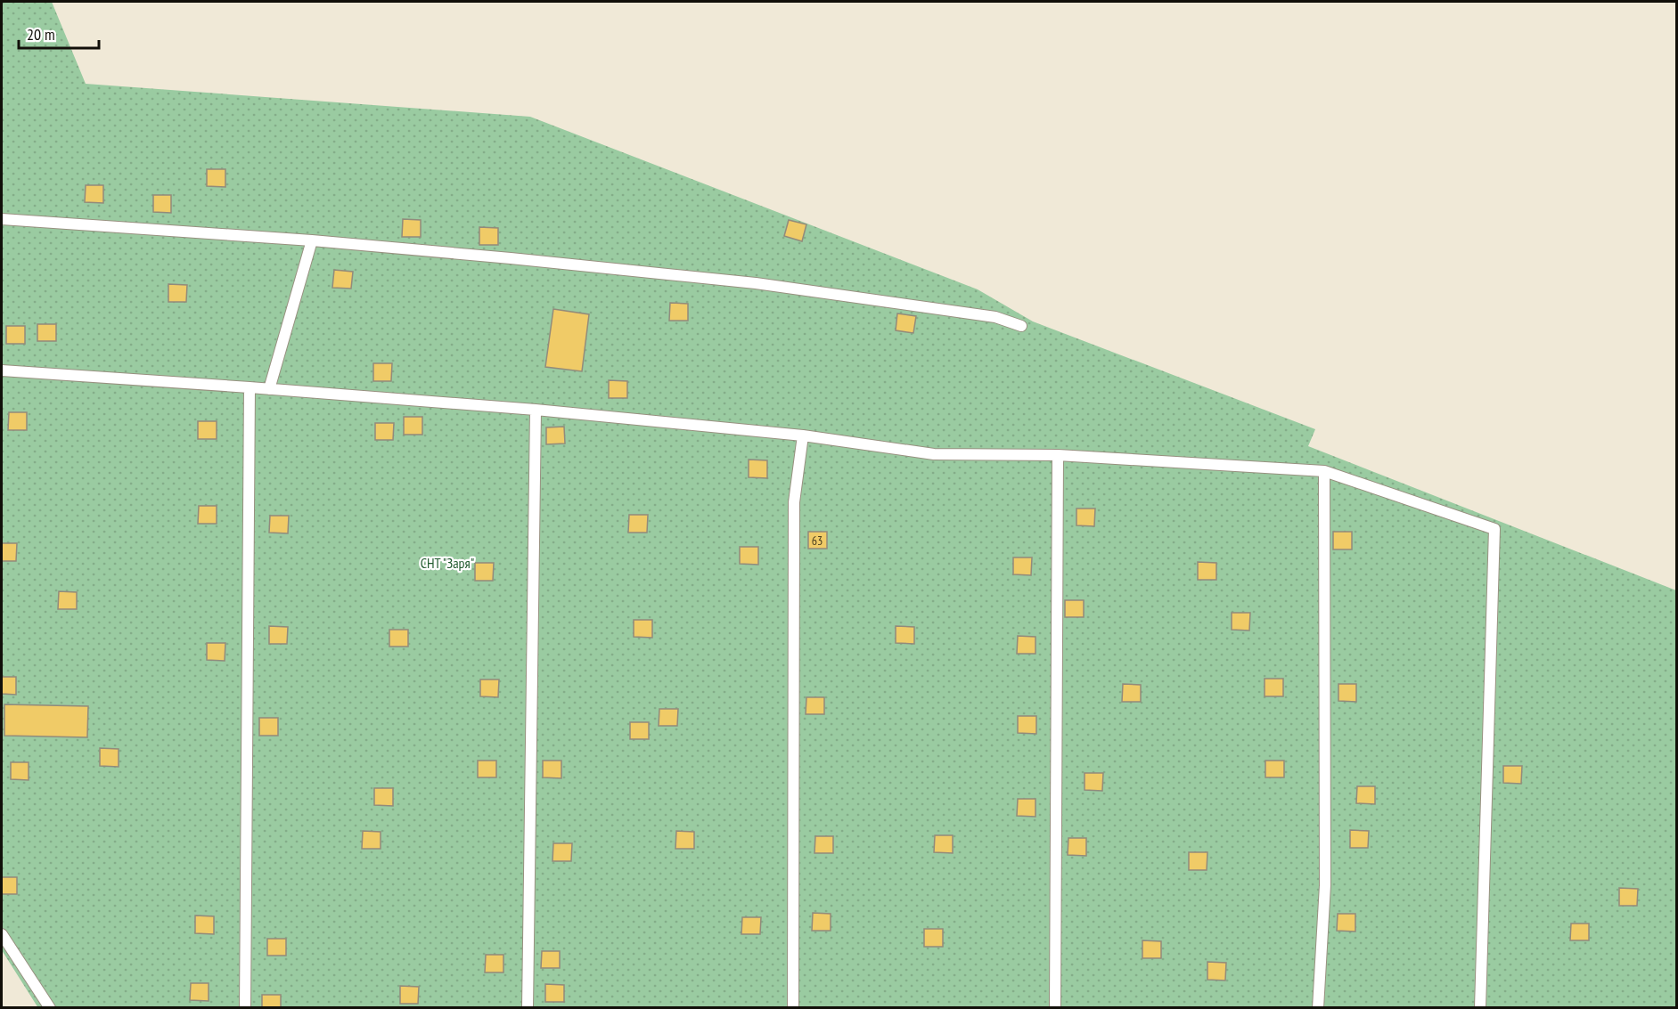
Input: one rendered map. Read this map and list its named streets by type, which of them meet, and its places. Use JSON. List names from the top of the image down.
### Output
{
  "parks": ["СНТ \"Заря\""],
  "house_numbers": ["63"],
  "scale_bar": "20 m"
}
